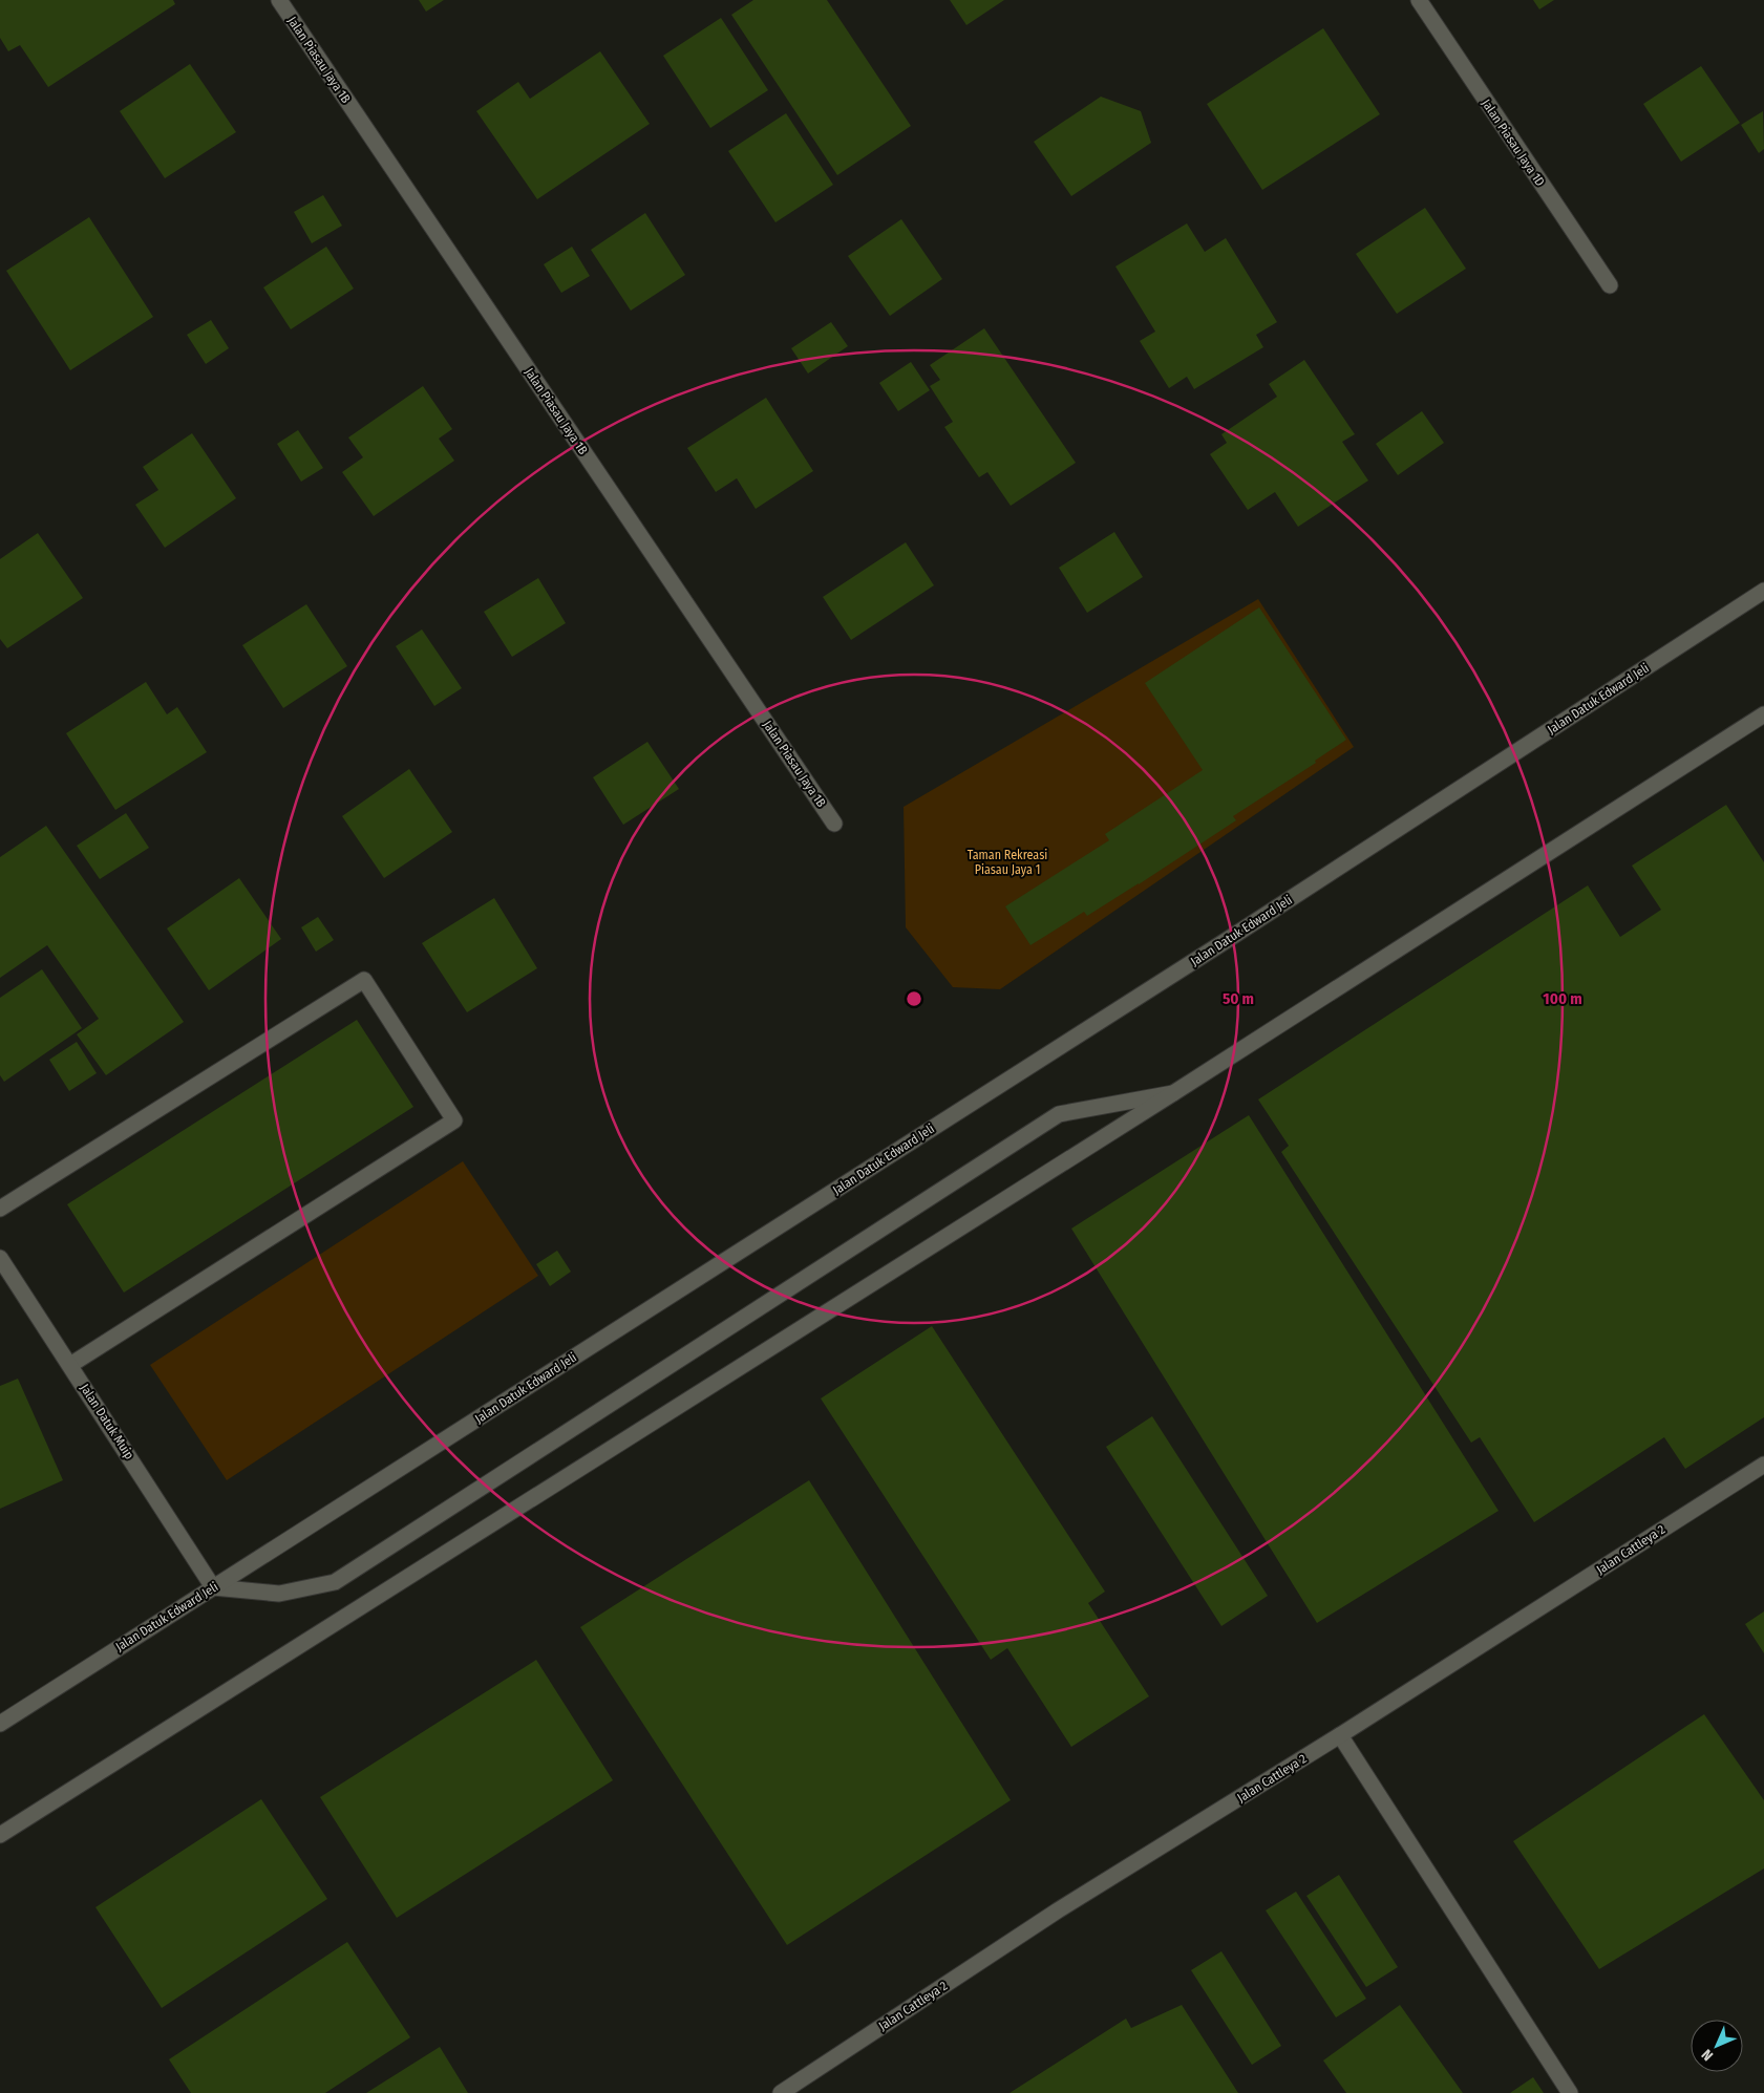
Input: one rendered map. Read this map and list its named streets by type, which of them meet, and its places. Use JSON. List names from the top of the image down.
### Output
{
  "streets": {
    "street": [
      "Jalan Piasau Jaya 1B",
      "Jalan Piasau Jaya 1D",
      "Jalan Datuk Edward Jeli",
      "Jalan Datuk Muip",
      "Jalan Cattleya 2"
    ]
  },
  "crossings": [
    ["Jalan Datuk Edward Jeli", "Jalan Datuk Muip"]
  ],
  "parks": ["Taman Rekreasi Piasau Jaya 1"],
  "north": "bottom left",
  "rings": ["50 m", "100 m"]
}
